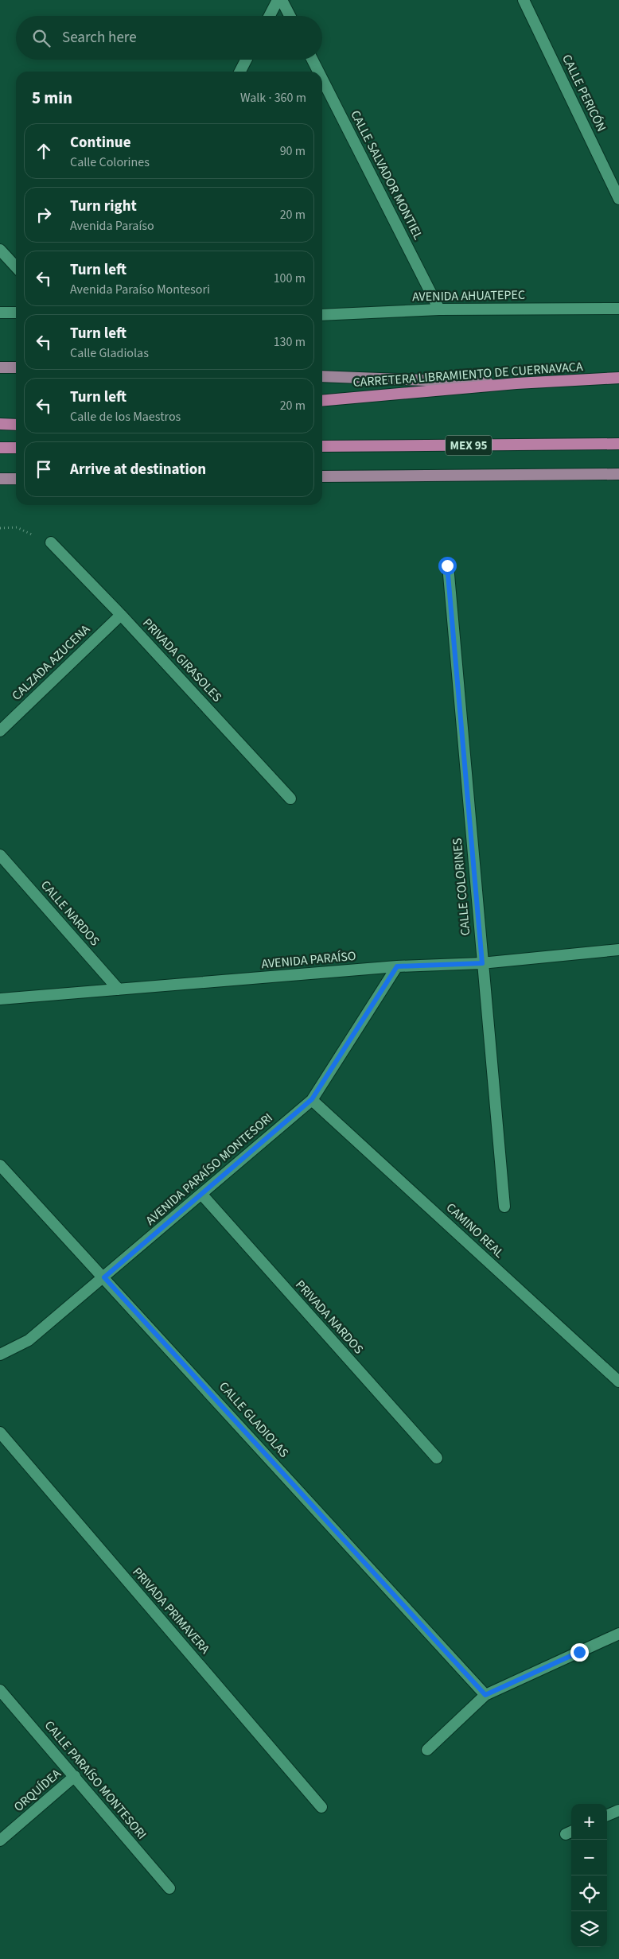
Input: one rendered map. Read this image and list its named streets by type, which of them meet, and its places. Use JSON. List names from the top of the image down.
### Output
{
  "streets": {
    "highway": ["CARRETERA LIBRAMIENTO DE CUERNAVACA", "MEX 95"],
    "street": [
      "CALLE PERICÓN",
      "CALLE SALVADOR MONTIEL",
      "AVENIDA AHUATEPEC",
      "PRIVADA GIRASOLES",
      "CALZADA AZUCENA",
      "CALLE COLORINES",
      "CALLE NARDOS",
      "AVENIDA PARAÍSO",
      "AVENIDA PARAÍSO MONTESORI",
      "CAMINO REAL",
      "PRIVADA NARDOS",
      "CALLE GLADIOLAS",
      "PRIVADA PRIMAVERA",
      "CALLE PARAÍSO MONTESORI",
      "ORQUÍDEA"
    ]
  },
  "crossings": [
    ["CALLE SALVADOR MONTIEL", "AVENIDA AHUATEPEC"],
    ["PRIVADA GIRASOLES", "CALZADA AZUCENA"],
    ["CALLE COLORINES", "AVENIDA PARAÍSO"],
    ["CALLE NARDOS", "AVENIDA PARAÍSO"],
    ["AVENIDA PARAÍSO", "AVENIDA PARAÍSO MONTESORI"],
    ["AVENIDA PARAÍSO MONTESORI", "CAMINO REAL"],
    ["AVENIDA PARAÍSO MONTESORI", "PRIVADA NARDOS"],
    ["AVENIDA PARAÍSO MONTESORI", "CALLE GLADIOLAS"],
    ["CALLE PARAÍSO MONTESORI", "ORQUÍDEA"]
  ],
  "page": {
    "search": "Search here",
    "heading": ["5 min", "Walk · 360 m"],
    "list": [
      ["Continue", "Calle Colorines", "90 m"],
      ["Turn right", "Avenida Paraíso", "20 m"],
      ["Turn left", "Avenida Paraíso Montesori", "100 m"],
      ["Turn left", "Calle Gladiolas", "130 m"],
      ["Turn left", "Calle de los Maestros", "20 m"],
      "Arrive at destination"
    ],
    "map_buttons": ["+", "−"]
  }
}
